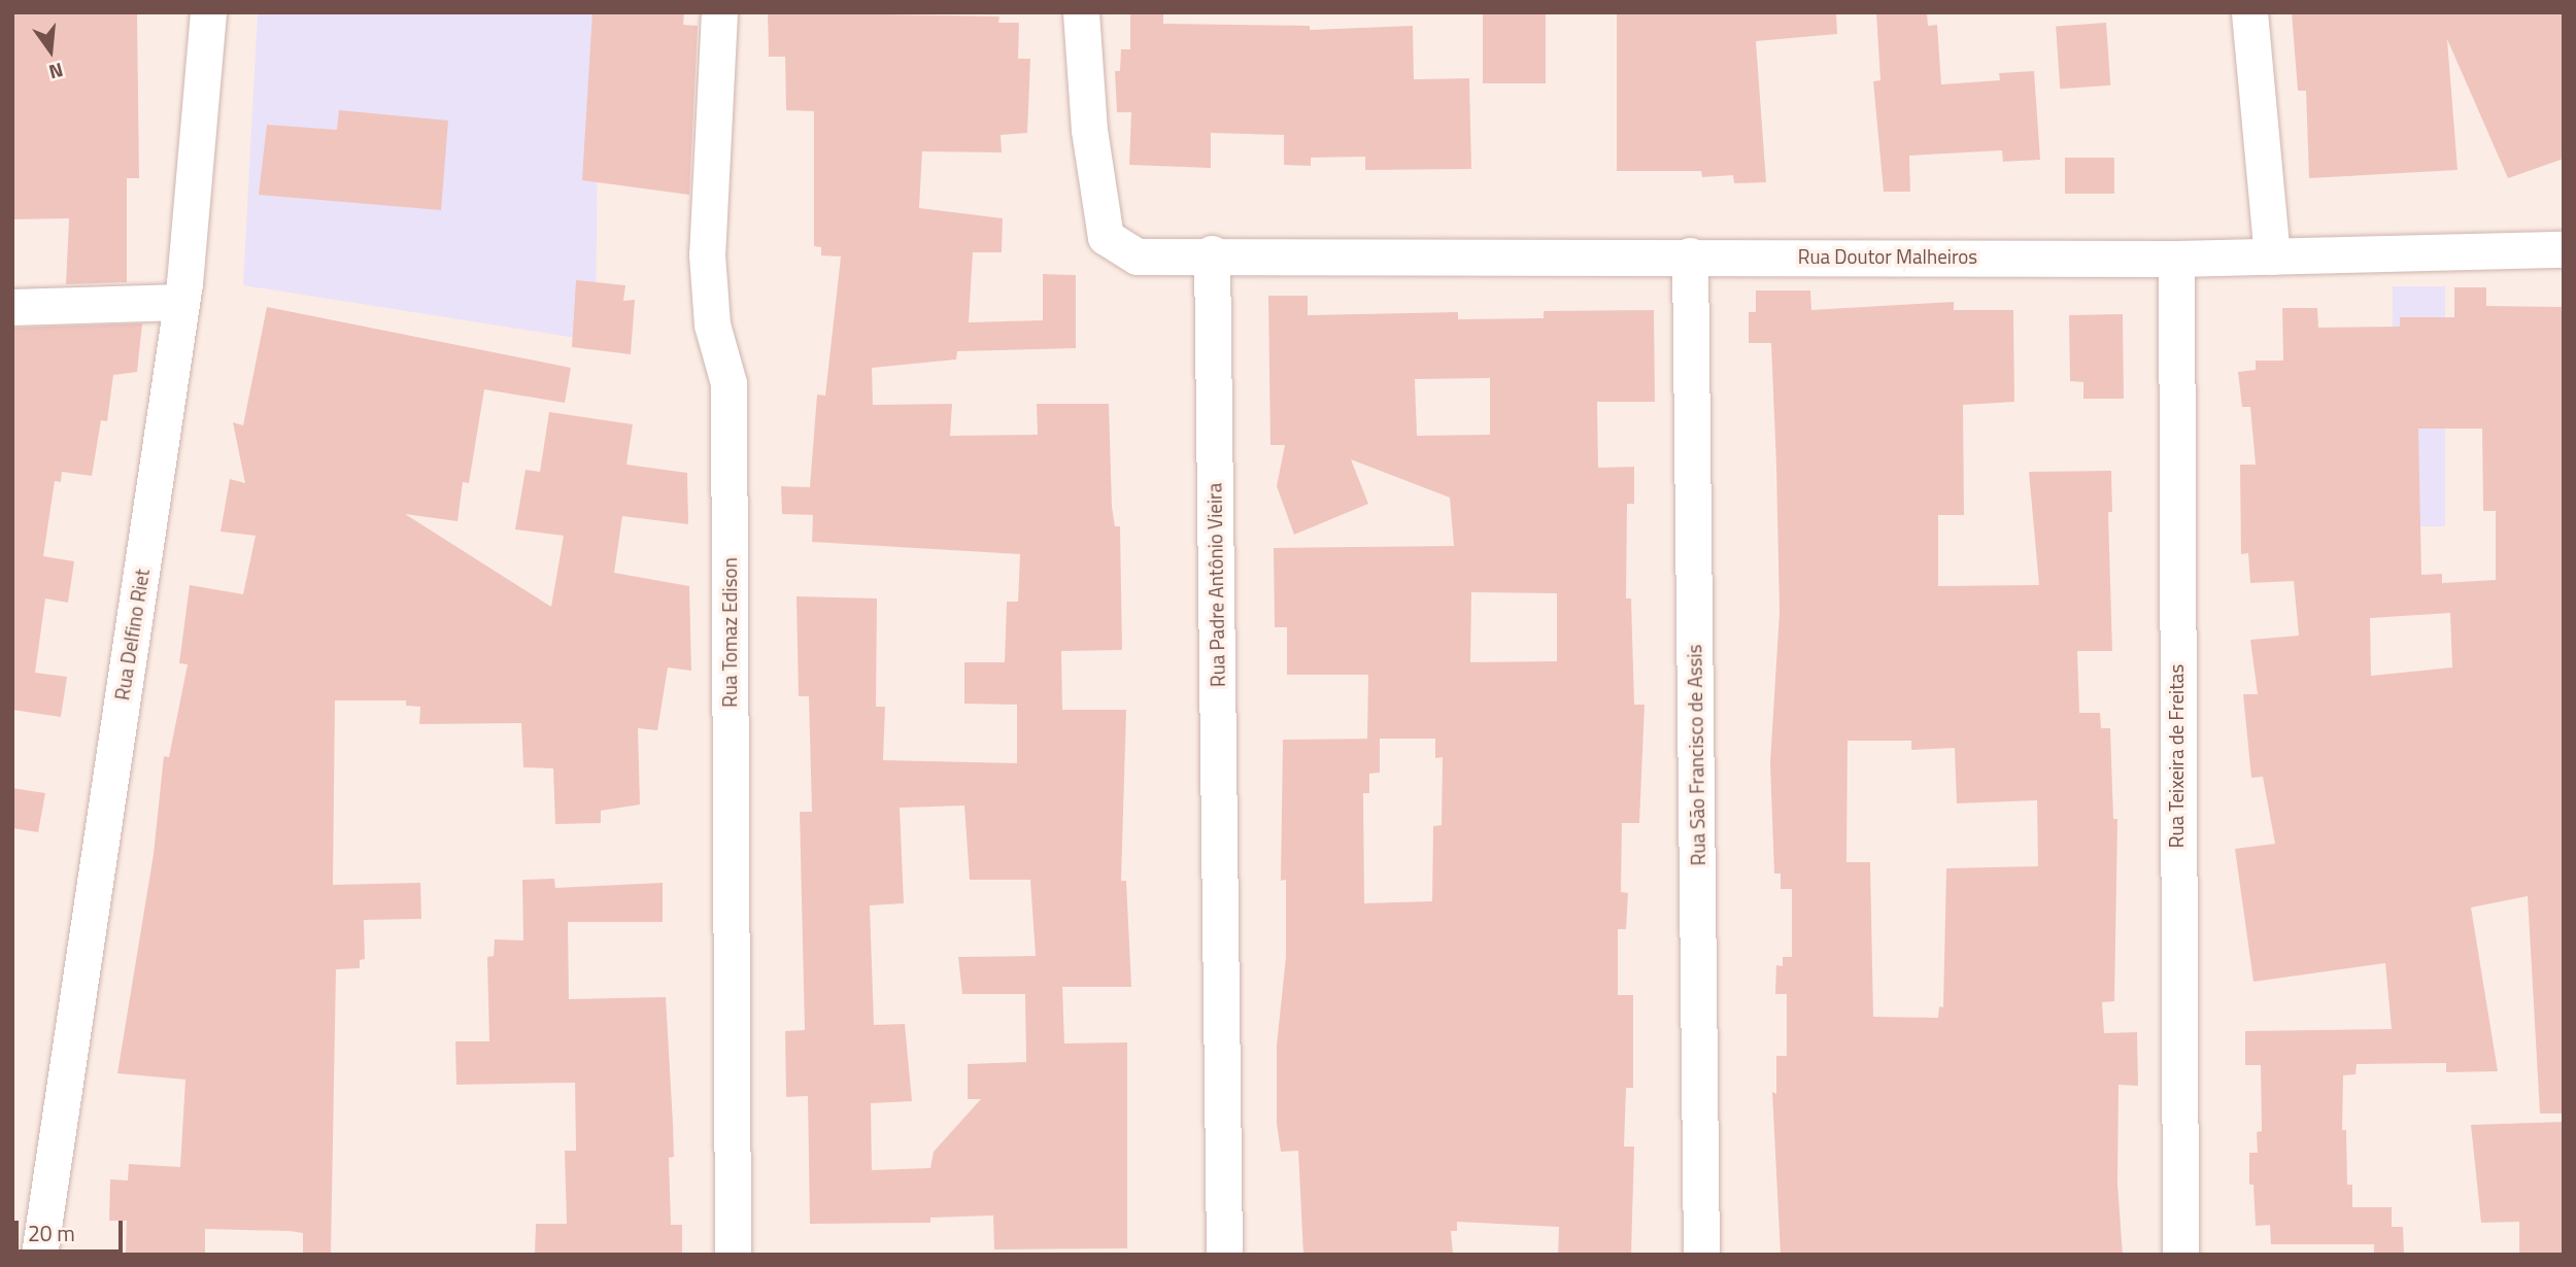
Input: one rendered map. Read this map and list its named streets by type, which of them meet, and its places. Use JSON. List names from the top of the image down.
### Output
{
  "streets": {
    "street": [
      "Rua Doutor Malheiros",
      "Rua Padre Antônio Vieira",
      "Rua Tomaz Edison",
      "Rua Delfino Riet",
      "Rua São Francisco de Assis",
      "Rua Teixeira de Freitas"
    ]
  },
  "crossings": [
    ["Rua Doutor Malheiros", "Rua Padre Antônio Vieira"],
    ["Rua Doutor Malheiros", "Rua São Francisco de Assis"],
    ["Rua Doutor Malheiros", "Rua Teixeira de Freitas"]
  ],
  "scale_bar": "20 m",
  "north": "bottom"
}
